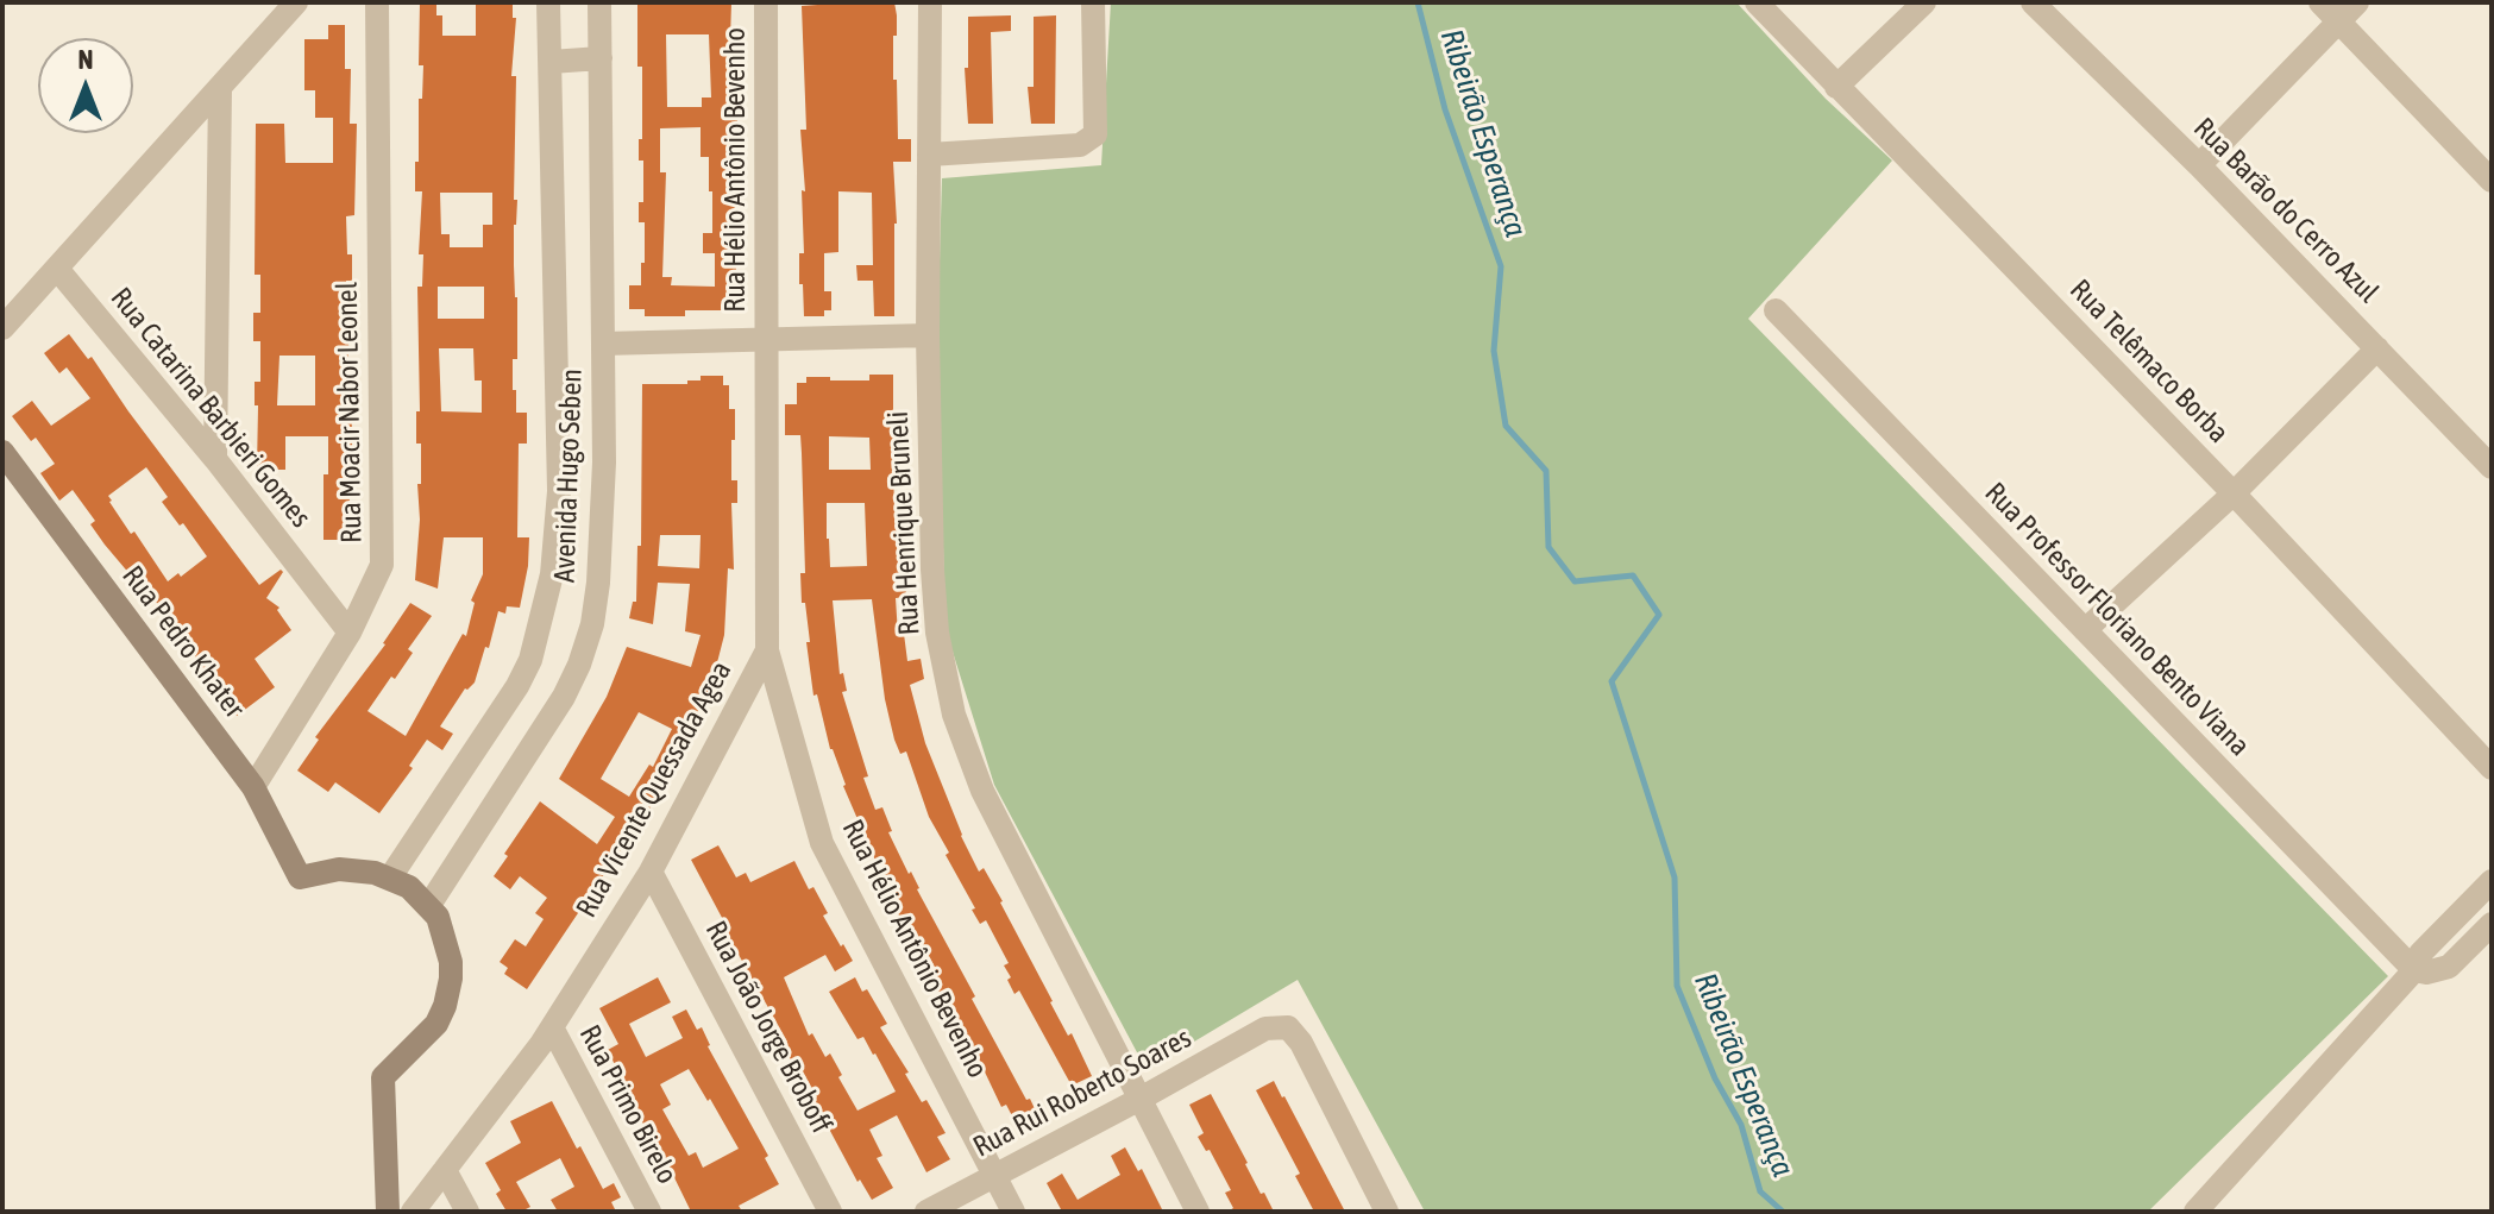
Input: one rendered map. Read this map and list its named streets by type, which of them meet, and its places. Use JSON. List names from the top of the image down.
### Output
{
  "streets": {
    "street": [
      "Rua Hélio Antônio Bevenho",
      "Rua Barão do Cerro Azul",
      "Rua Telêmaco Borba",
      "Rua Catarina Barbieri Gomes",
      "Rua Moacir Nabor Leonel",
      "Avenida Hugo Seben",
      "Rua Henrique Bruneli",
      "Rua Professor Floriano Bento Viana",
      "Rua Pedro Khater",
      "Rua Vicente Quessada Agea",
      "Rua João Jorge Broboff",
      "Rua Rui Roberto Soares",
      "Rua Primo Birelo"
    ]
  },
  "crossings": [
    ["Rua Hélio Antônio Bevenho", "Rua Vicente Quessada Agea"],
    ["Rua Hélio Antônio Bevenho", "Rua Rui Roberto Soares"],
    ["Rua Catarina Barbieri Gomes", "Rua Moacir Nabor Leonel"],
    ["Rua Moacir Nabor Leonel", "Rua Pedro Khater"],
    ["Avenida Hugo Seben", "Rua Pedro Khater"],
    ["Rua Henrique Bruneli", "Rua Rui Roberto Soares"],
    ["Rua Vicente Quessada Agea", "Rua João Jorge Broboff"],
    ["Rua Vicente Quessada Agea", "Rua Primo Birelo"]
  ],
  "water": ["Ribeirão Esperança"],
  "north": "top"
}
